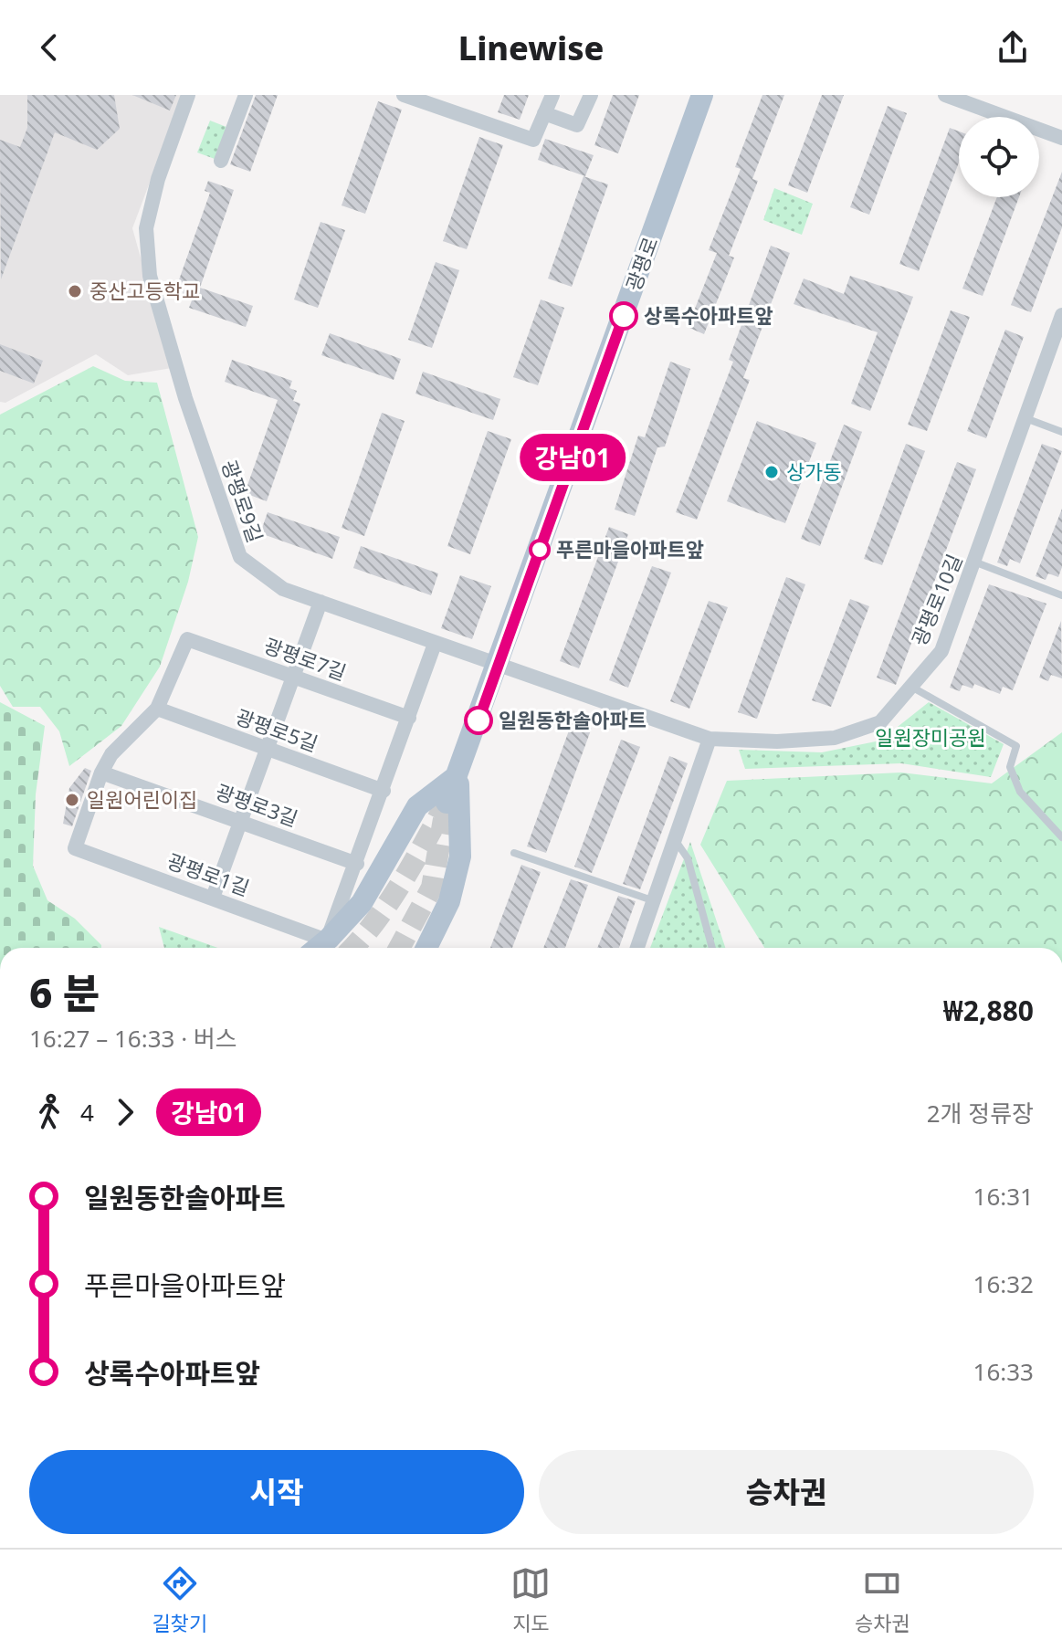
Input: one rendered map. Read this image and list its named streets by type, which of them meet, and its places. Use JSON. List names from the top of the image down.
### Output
{
  "streets": {
    "main road": ["광평로"],
    "street": [
      "광평로9길",
      "광평로10길",
      "광평로7길",
      "광평로5길",
      "광평로3길",
      "광평로1길"
    ]
  },
  "crossings": [
    ["광평로", "광평로9길"],
    ["광평로", "광평로10길"],
    ["광평로9길", "광평로10길"],
    ["광평로7길", "광평로5길"],
    ["광평로3길", "광평로1길"]
  ],
  "parks": ["일원장미공원"],
  "places": [
    "중산고등학교",
    "상록수아파트앞",
    "상가동",
    "푸른마을아파트앞",
    "일원동한솔아파트",
    "일원어린이집"
  ],
  "lines": ["bus line 강남01"],
  "page": {
    "header": "Linewise",
    "on_map": "강남01",
    "heading": ["6 분", "16:27 – 16:33 · 버스", "₩2,880"],
    "legs": ["4", "강남01", "2개 정류장"],
    "list": [
      {
        "name": "일원동한솔아파트",
        "value": "16:31"
      },
      {
        "name": "푸른마을아파트앞",
        "value": "16:32"
      },
      {
        "name": "상록수아파트앞",
        "value": "16:33"
      }
    ],
    "buttons": ["시작", "승차권"],
    "tabs": ["길찾기", "지도", "승차권"]
  }
}
